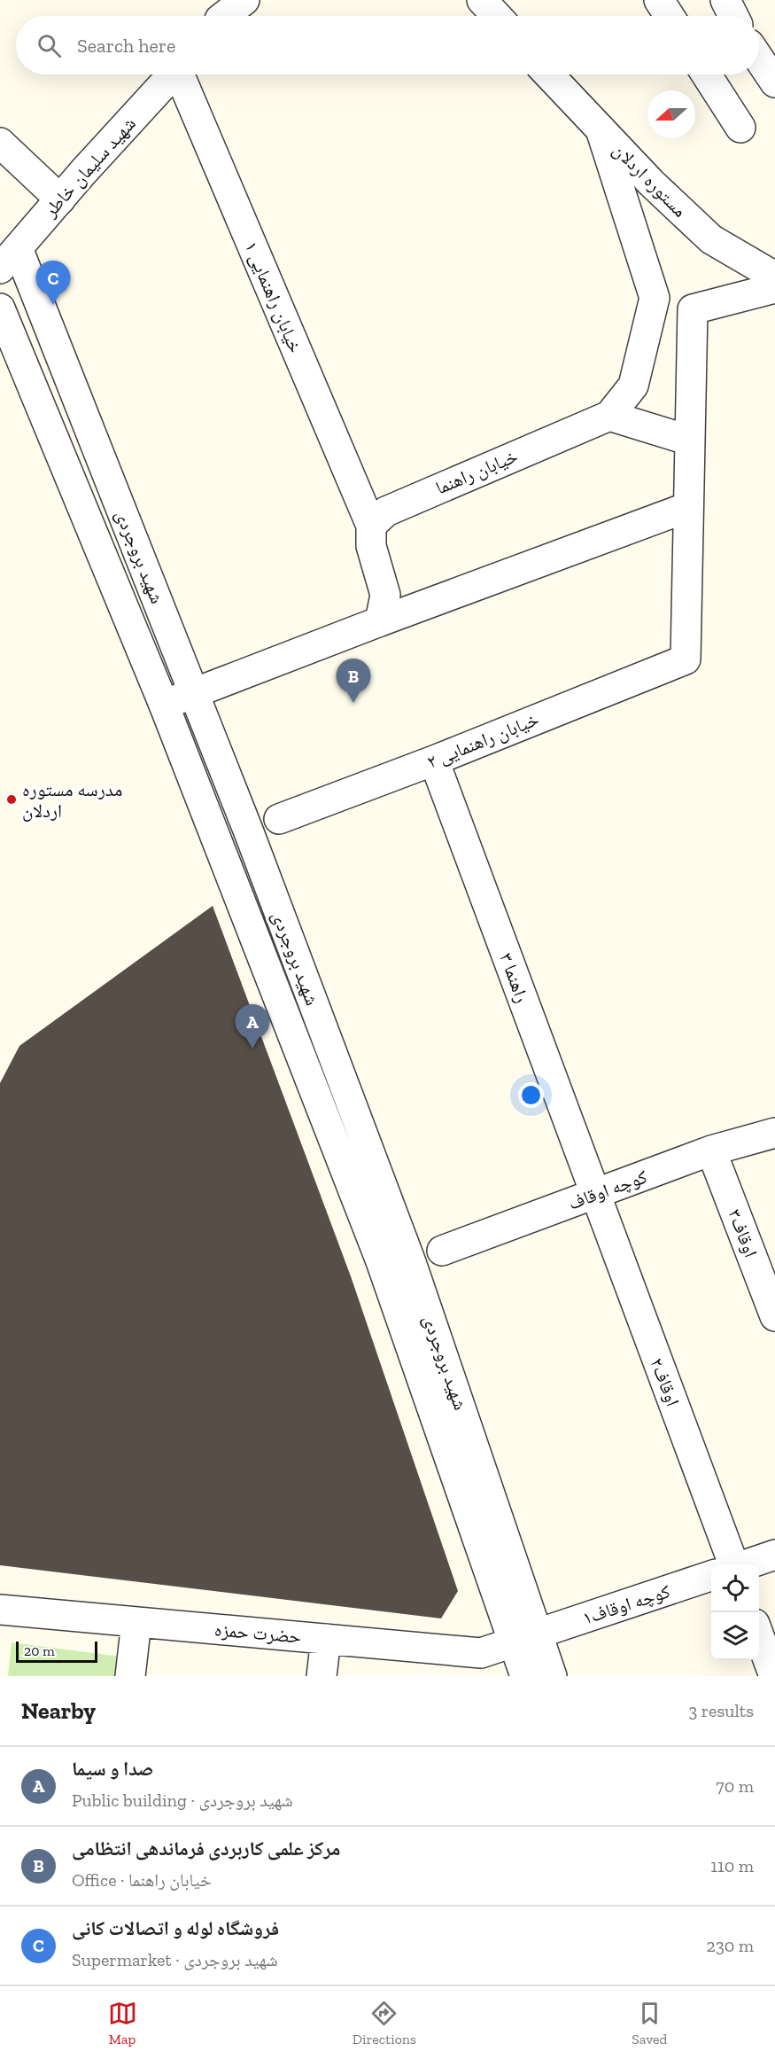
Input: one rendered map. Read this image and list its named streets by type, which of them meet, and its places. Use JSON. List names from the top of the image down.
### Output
{
  "streets": {
    "street": [
      "شهید سلیمان خاطر",
      "مستوره اردلان",
      "خیابان راهنمایی ۱",
      "خیابان راهنما",
      "شهید بروجردی",
      "خیابان راهنمایی ۲",
      "راهنما ۳",
      "کوچه اوقاف",
      "اوقاف۳",
      "اوقاف۲",
      "کوچه اوقاف۱",
      "حضرت حمزه"
    ]
  },
  "crossings": [
    ["شهید سلیمان خاطر", "شهید بروجردی"],
    ["مستوره اردلان", "خیابان راهنما"],
    ["خیابان راهنمایی ۱", "خیابان راهنما"],
    ["شهید بروجردی", "کوچه اوقاف۱"],
    ["شهید بروجردی", "حضرت حمزه"],
    ["خیابان راهنمایی ۲", "راهنما ۳"],
    ["راهنما ۳", "کوچه اوقاف"],
    ["راهنما ۳", "اوقاف۲"],
    ["کوچه اوقاف", "اوقاف۳"],
    ["کوچه اوقاف", "اوقاف۲"],
    ["کوچه اوقاف۱", "حضرت حمزه"]
  ],
  "places": ["مدرسه مستوره اردلان"],
  "scale_bar": "20 m",
  "north": "left",
  "page": {
    "search": "Search here",
    "pins": ["C", "B", "A"],
    "scale": "20 m",
    "heading": ["Nearby", "3 results"],
    "list": [
      {
        "mark": "A",
        "name": "صدا و سیما",
        "note": "Public building · شهید بروجردی",
        "value": "70 m"
      },
      {
        "mark": "B",
        "name": "مرکز علمی کاربردی فرماندهی انتظامی",
        "note": "Office · خیابان راهنما",
        "value": "110 m"
      },
      {
        "mark": "C",
        "name": "فروشگاه لوله و اتصالات کانی",
        "note": "Supermarket · شهید بروجردی",
        "value": "230 m"
      }
    ],
    "nav": ["Map", "Directions", "Saved"]
  }
}
